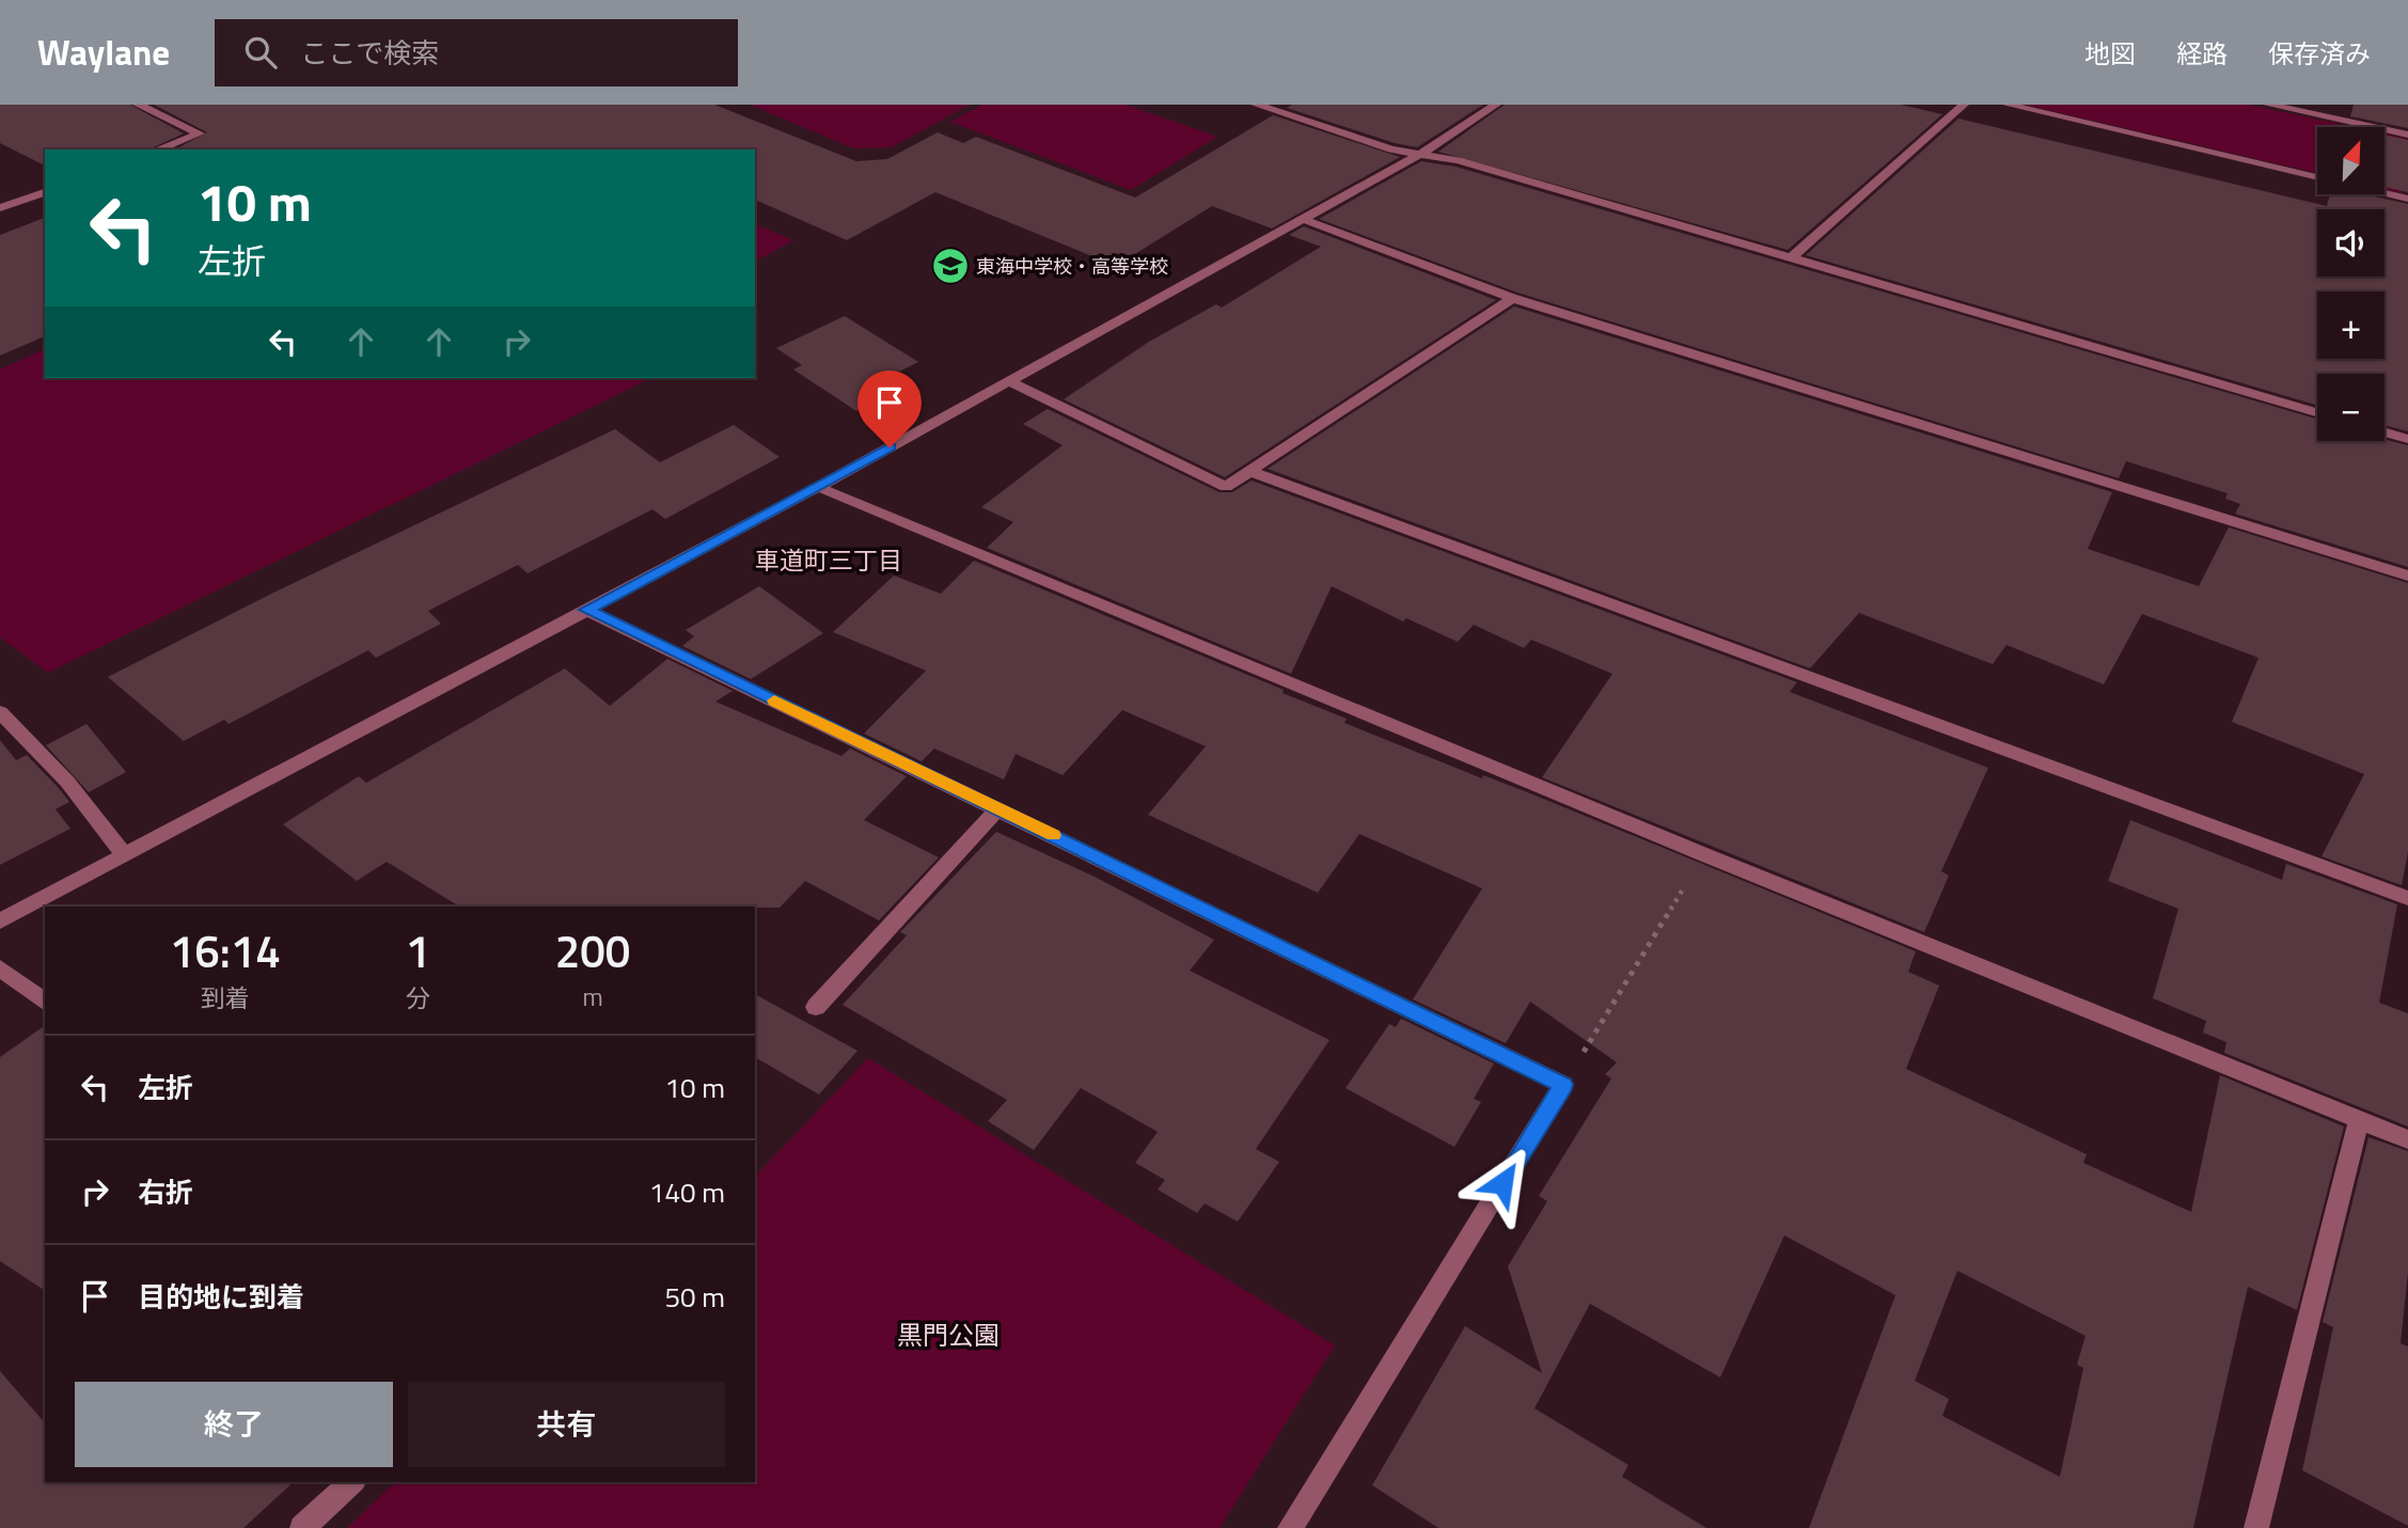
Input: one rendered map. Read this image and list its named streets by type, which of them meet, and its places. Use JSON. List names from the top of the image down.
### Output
{
  "districts": ["車道町三丁目"],
  "parks": ["黒門公園"],
  "places": {
    "school or university": ["東海中学校・高等学校"]
  },
  "north": "top right",
  "page": {
    "header": "Waylane",
    "search": "ここで検索",
    "nav": ["地図", "経路", "保存済み"],
    "map_buttons": ["+", "−"],
    "turn": ["10 m", "左折"],
    "eta": [
      "16:14",
      "到着",
      "1",
      "分",
      "200",
      "m"
    ],
    "list": [
      {
        "name": "左折",
        "value": "10 m"
      },
      {
        "name": "右折",
        "value": "140 m"
      },
      {
        "name": "目的地に到着",
        "value": "50 m"
      }
    ],
    "buttons": ["終了", "共有"]
  }
}
